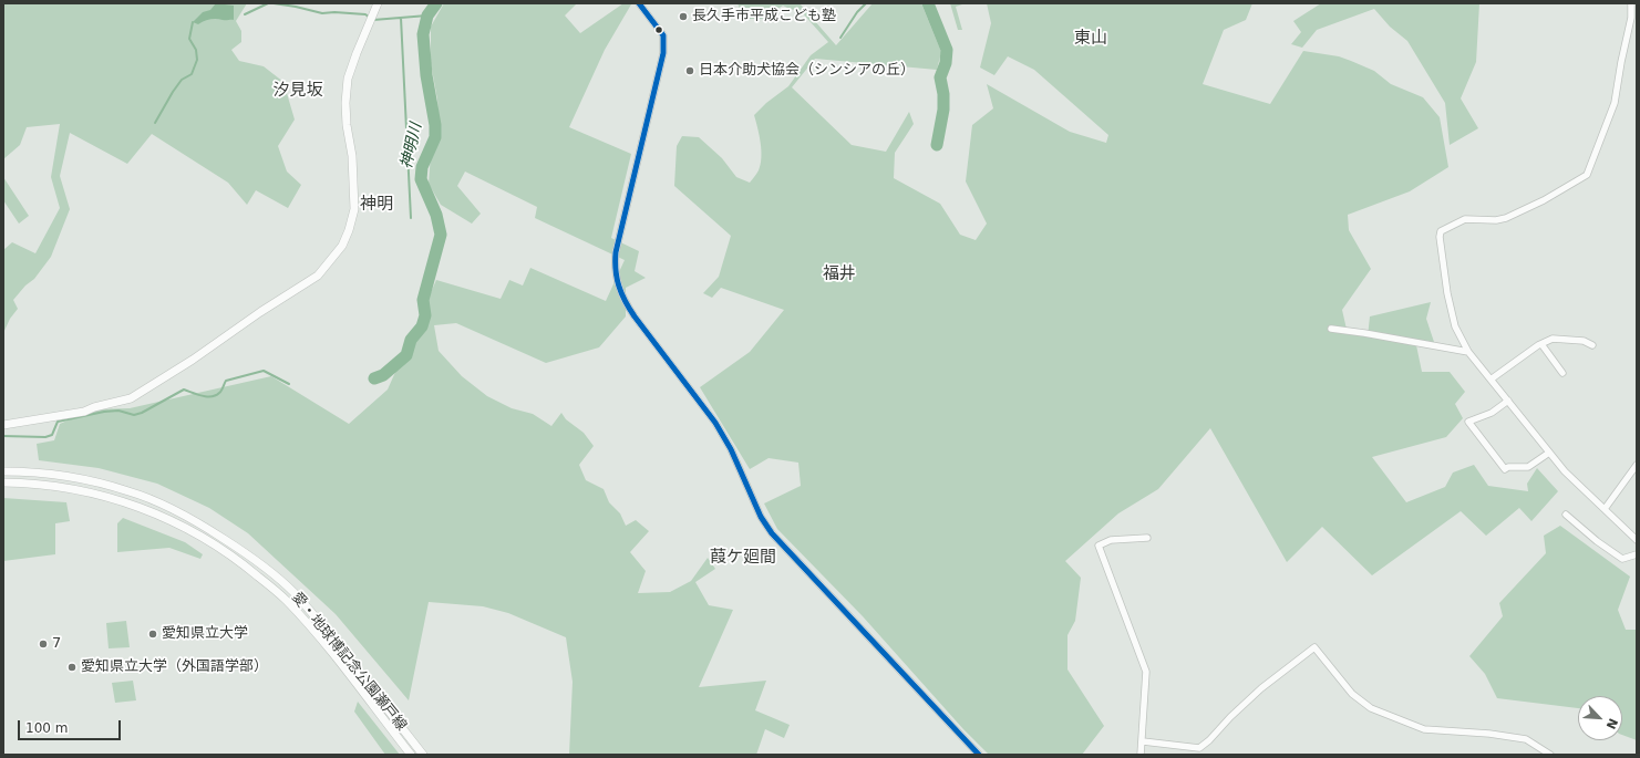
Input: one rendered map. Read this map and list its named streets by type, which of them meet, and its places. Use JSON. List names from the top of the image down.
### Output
{
  "streets": {
    "main road": ["愛・地球博記念公園瀬戸線"]
  },
  "districts": [
    "東山",
    "汐見坂",
    "神明",
    "福井",
    "葭ケ廻間"
  ],
  "water": ["神明川"],
  "places": [
    "長久手市平成こども塾",
    "日本介助犬協会（シンシアの丘）",
    "愛知県立大学",
    "7",
    "愛知県立大学（外国語学部）"
  ],
  "scale_bar": "100 m",
  "north": "bottom right"
}
